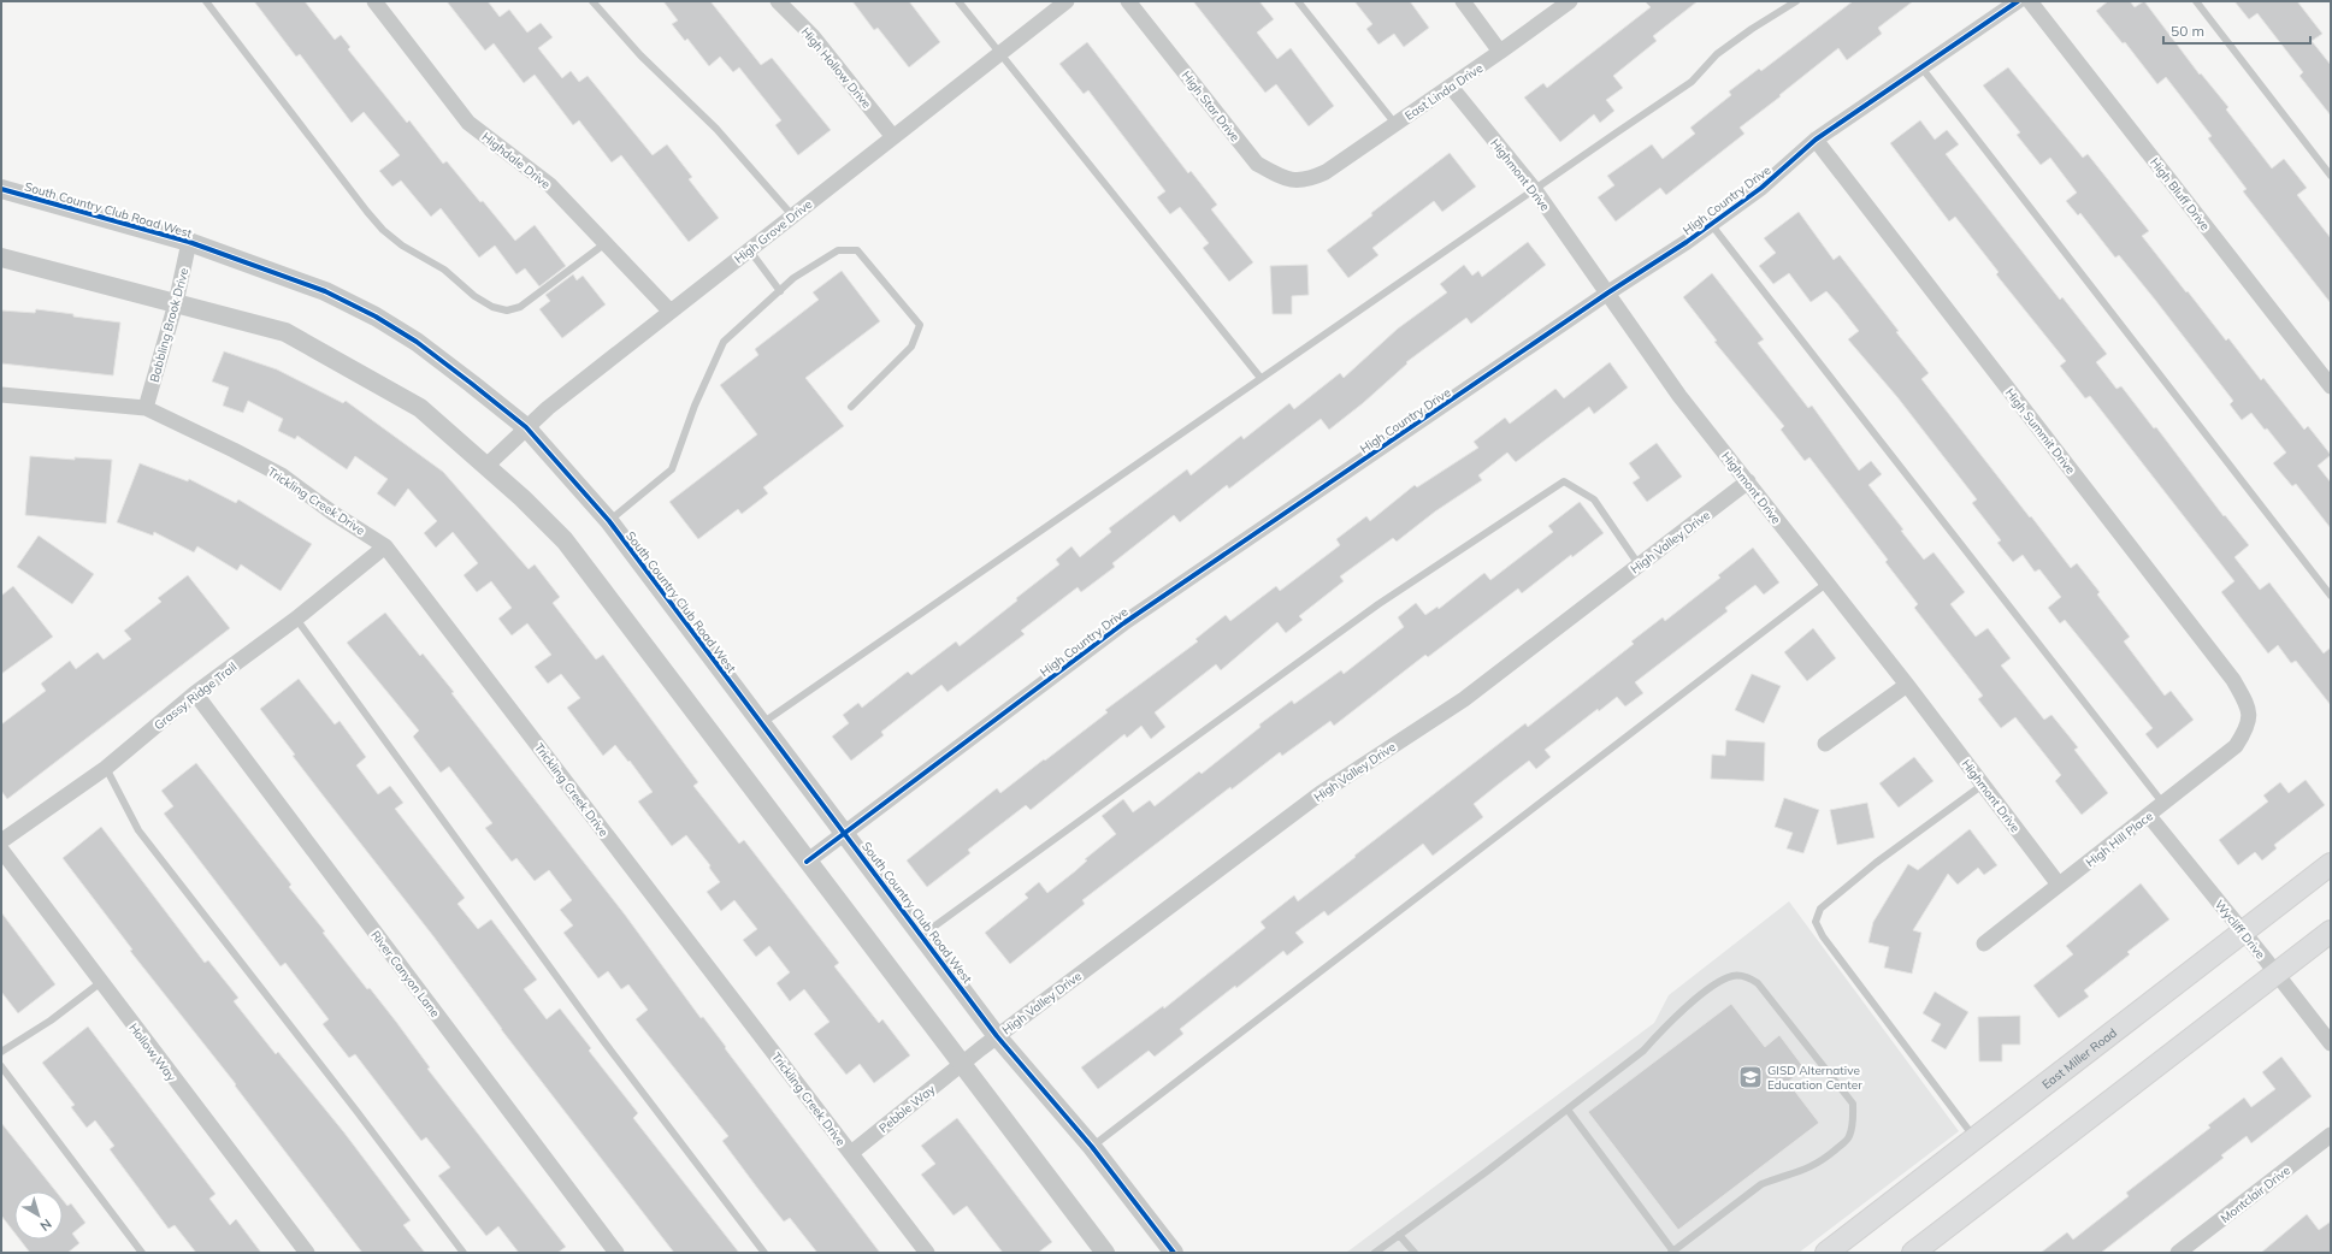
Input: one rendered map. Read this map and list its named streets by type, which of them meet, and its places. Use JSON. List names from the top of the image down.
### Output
{
  "streets": {
    "main road": ["East Miller Road"],
    "street": [
      "High Hollow Drive",
      "East Linda Drive",
      "High Star Drive",
      "Highdale Drive",
      "Highmont Drive",
      "High Bluff Drive",
      "High Country Drive",
      "South Country Club Road West",
      "High Grove Drive",
      "Babbling Brook Drive",
      "High Summit Drive",
      "Trickling Creek Drive",
      "High Valley Drive",
      "Grassy Ridge Trail",
      "High Hill Place",
      "Wycliff Drive",
      "River Canyon Lane",
      "Hollow Way",
      "Pebble Way",
      "Montclair Drive"
    ]
  },
  "crossings": [
    ["High Hollow Drive", "High Grove Drive"],
    ["East Linda Drive", "High Star Drive"],
    ["East Linda Drive", "Highmont Drive"],
    ["Highdale Drive", "High Grove Drive"],
    ["Highmont Drive", "High Country Drive"],
    ["Highmont Drive", "High Valley Drive"],
    ["Highmont Drive", "High Hill Place"],
    ["High Country Drive", "South Country Club Road West"],
    ["High Country Drive", "High Summit Drive"],
    ["South Country Club Road West", "High Grove Drive"],
    ["South Country Club Road West", "Babbling Brook Drive"],
    ["South Country Club Road West", "High Valley Drive"],
    ["Babbling Brook Drive", "Trickling Creek Drive"],
    ["High Summit Drive", "High Hill Place"],
    ["Trickling Creek Drive", "Grassy Ridge Trail"],
    ["Trickling Creek Drive", "Pebble Way"],
    ["High Valley Drive", "Pebble Way"],
    ["Grassy Ridge Trail", "River Canyon Lane"],
    ["High Hill Place", "Wycliff Drive"],
    ["Wycliff Drive", "East Miller Road"]
  ],
  "places": {
    "school or university": ["GISD Alternative Education Center"]
  },
  "scale_bar": "50 m",
  "north": "bottom right"
}
